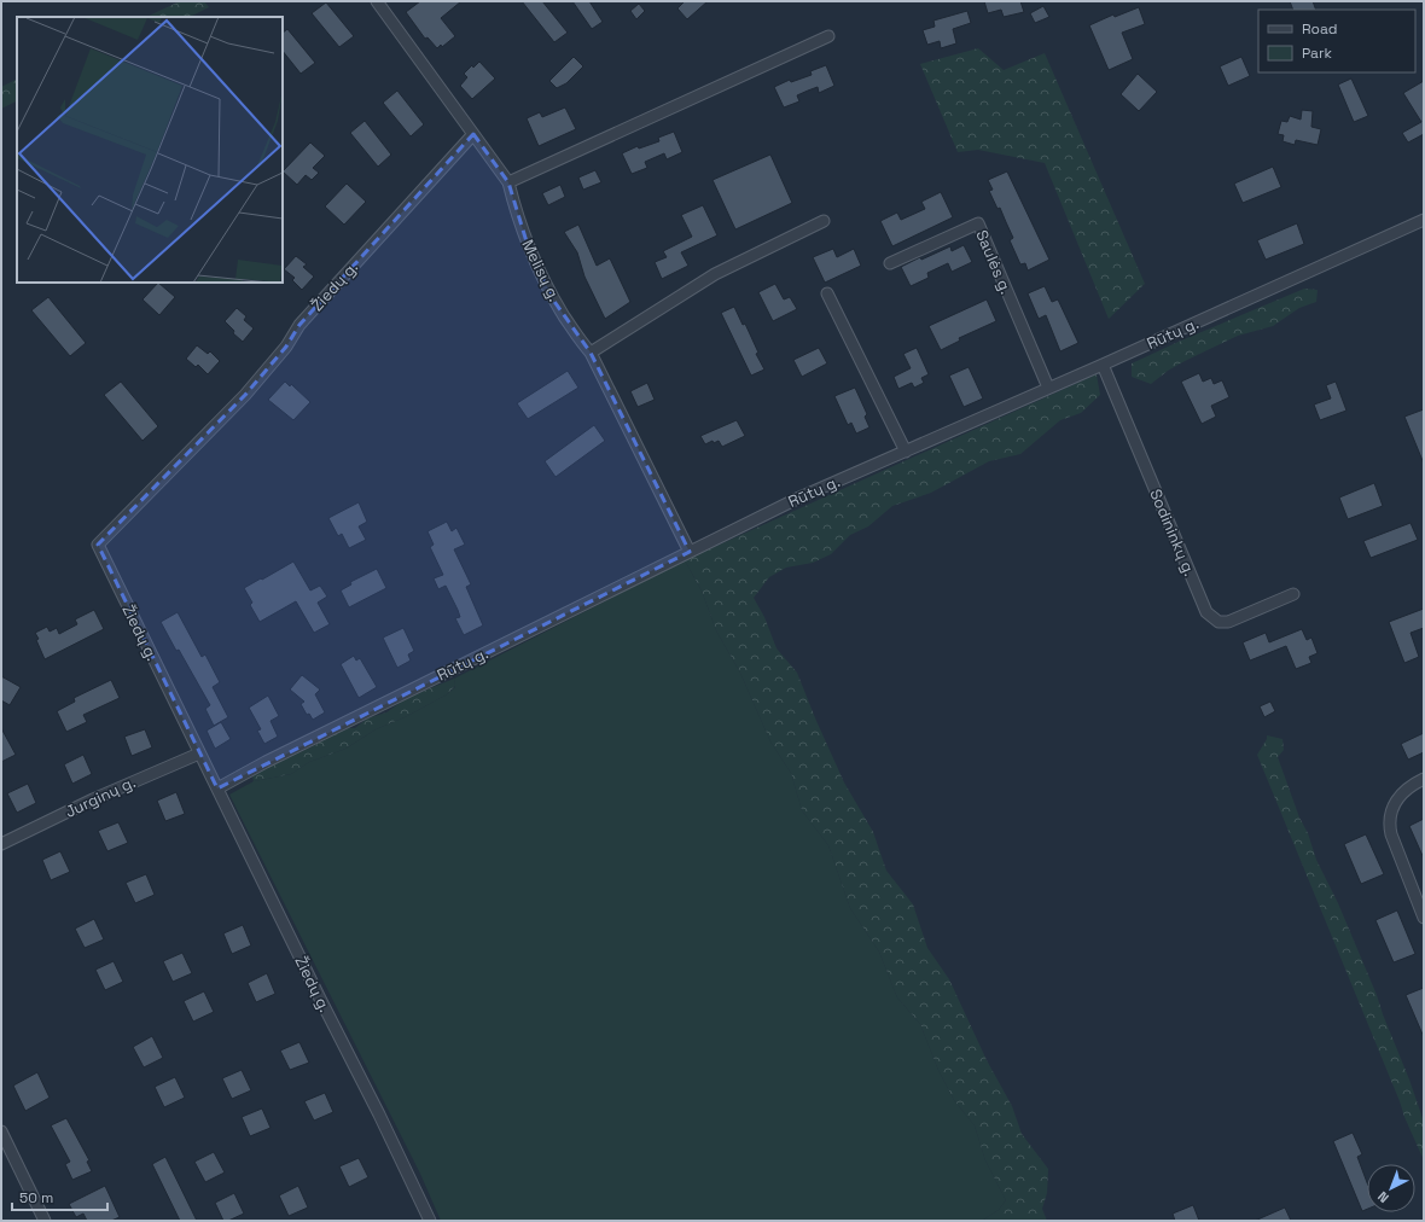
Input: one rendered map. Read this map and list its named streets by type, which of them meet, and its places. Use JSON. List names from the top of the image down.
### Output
{
  "streets": {
    "street": [
      "Saulės g.",
      "Melisų g.",
      "Žiedų g.",
      "Rūtų g.",
      "Sodininkų g.",
      "Jurginų g."
    ]
  },
  "crossings": [
    ["Saulės g.", "Rūtų g."],
    ["Melisų g.", "Žiedų g."],
    ["Melisų g.", "Rūtų g."],
    ["Žiedų g.", "Rūtų g."],
    ["Žiedų g.", "Jurginų g."],
    ["Rūtų g.", "Sodininkų g."]
  ],
  "legend": ["Road", "Park"],
  "scale_bar": "50 m",
  "north": "bottom left"
}
